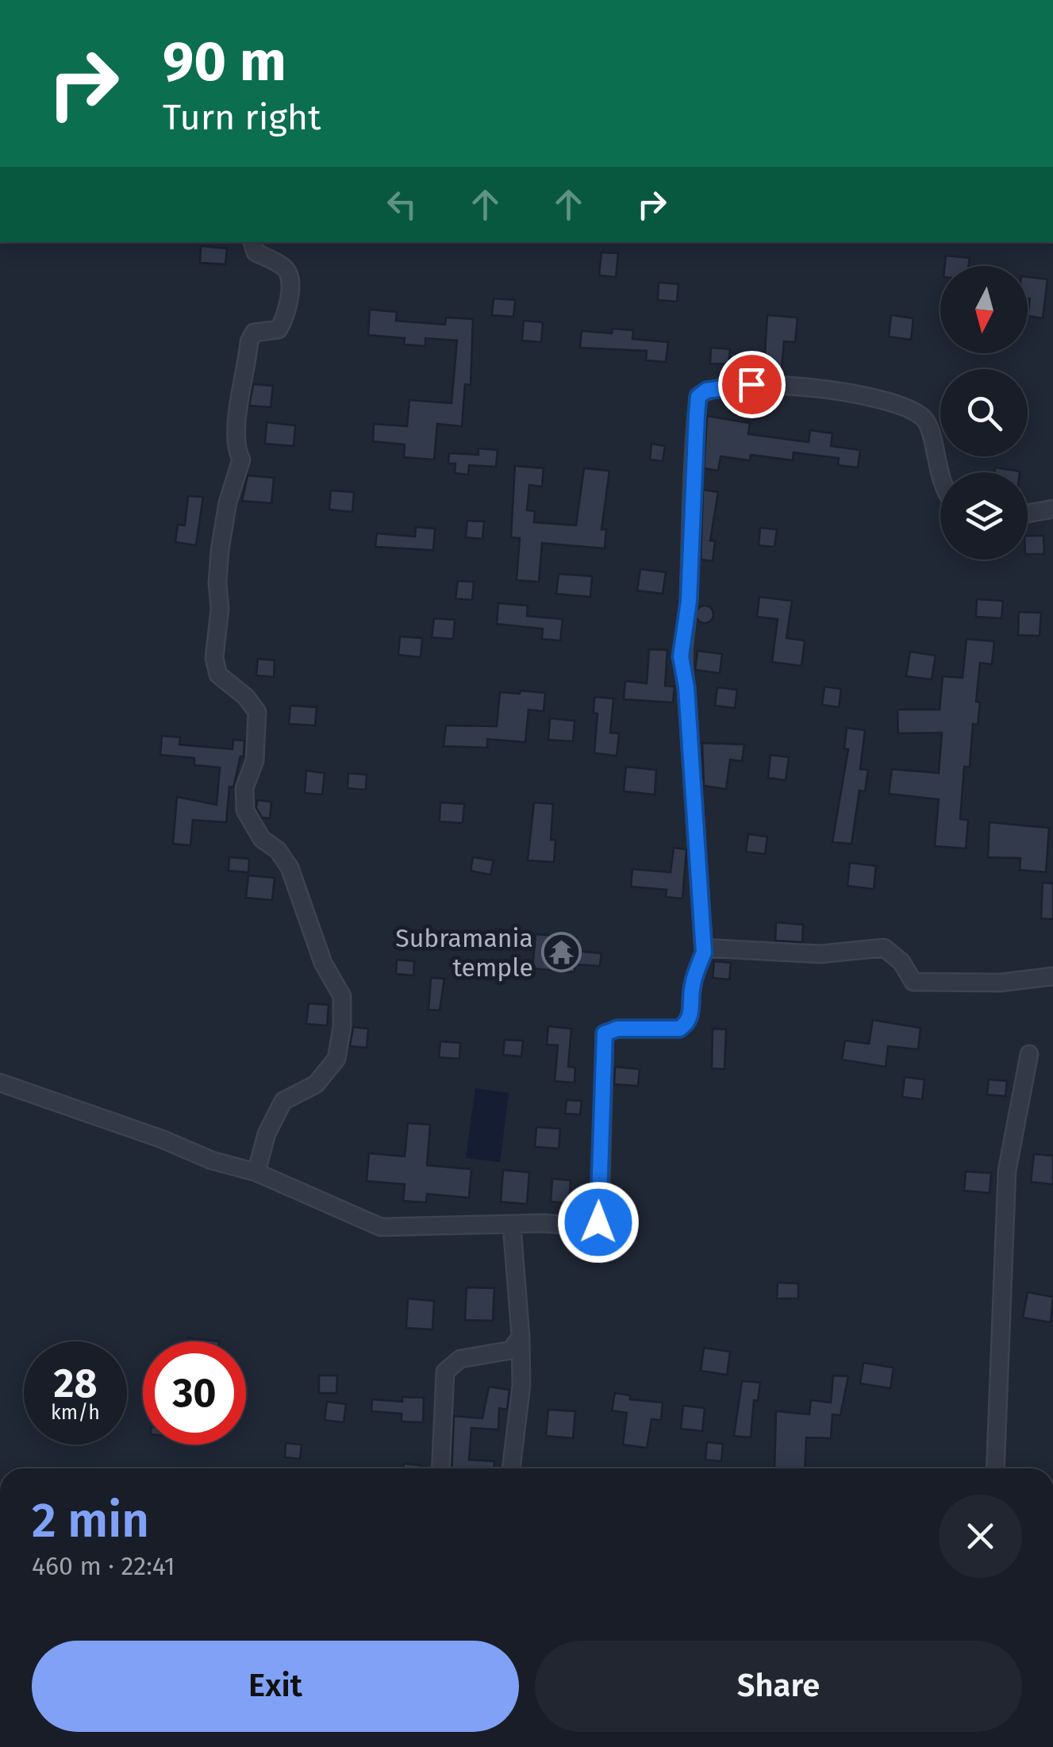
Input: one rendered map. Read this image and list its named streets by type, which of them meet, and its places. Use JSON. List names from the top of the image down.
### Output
{
  "places": {
    "temple": ["Subramania temple"]
  },
  "north": "bottom",
  "page": {
    "turn": ["90 m", "Turn right"],
    "speed": "28 km/h",
    "limit": "30",
    "heading": ["2 min", "460 m · 22:41"],
    "buttons": ["Exit", "Share"]
  }
}
